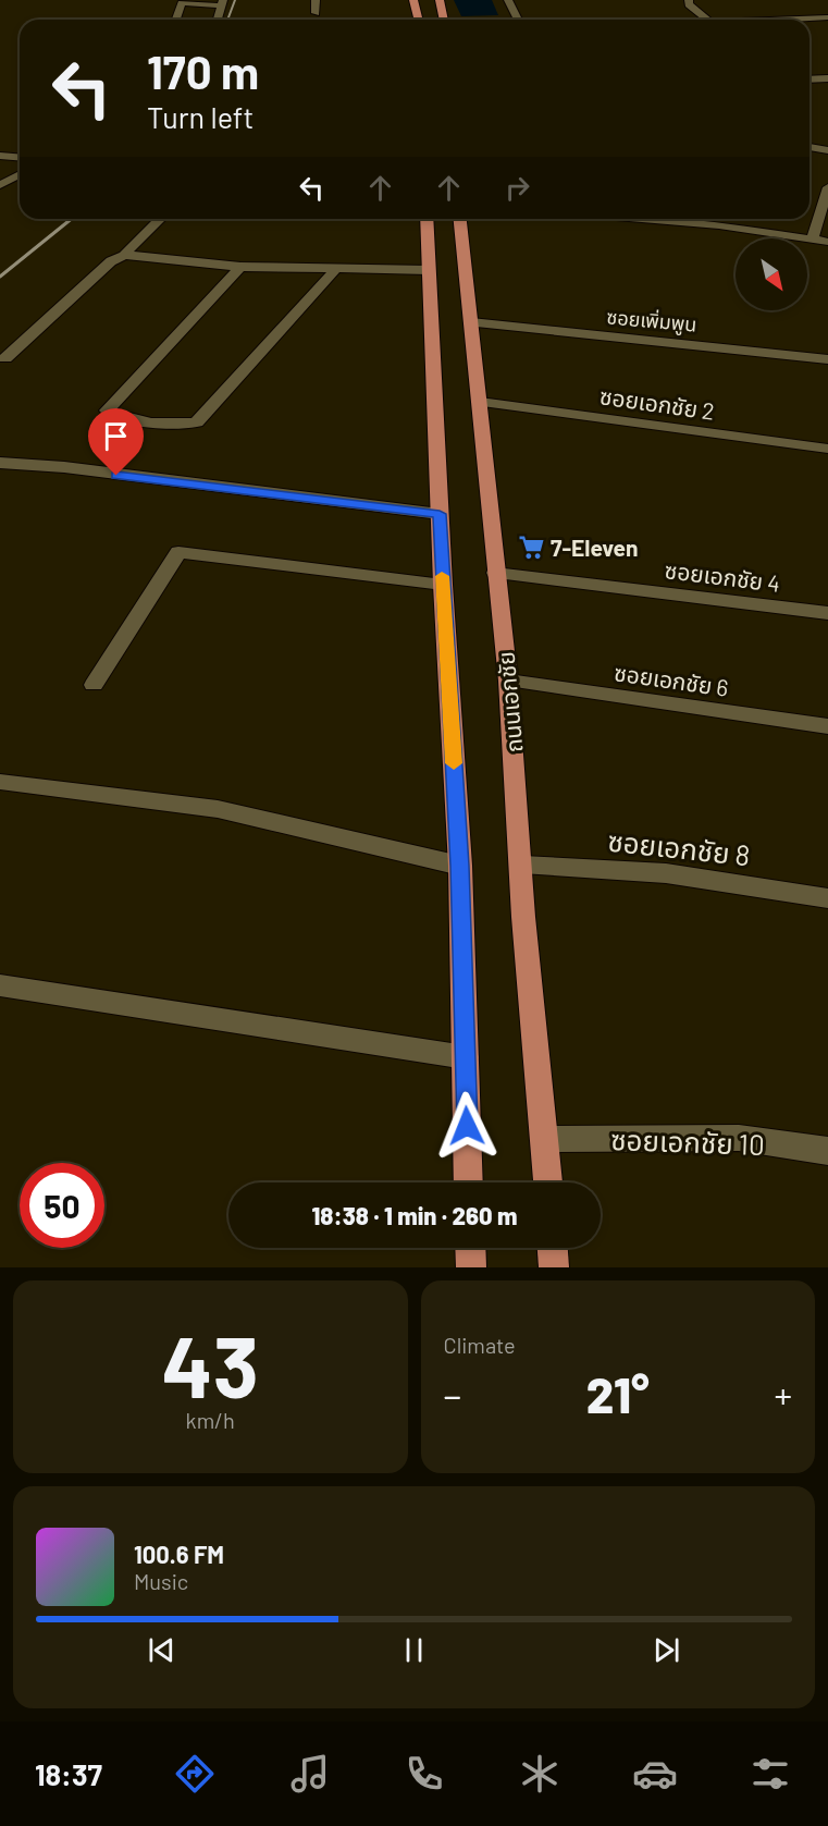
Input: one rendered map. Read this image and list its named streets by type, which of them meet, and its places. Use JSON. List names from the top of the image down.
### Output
{
  "streets": {
    "main road": ["ถนนเอกชัย"],
    "street": [
      "ซอยเพิ่มพูน",
      "ซอยเอกชัย 2",
      "ซอยเอกชัย 4",
      "ซอยเอกชัย 6",
      "ซอยเอกชัย 8",
      "ซอยเอกชัย 10"
    ]
  },
  "crossings": [
    ["ซอยเพิ่มพูน", "ถนนเอกชัย"],
    ["ซอยเอกชัย 2", "ถนนเอกชัย"],
    ["ซอยเอกชัย 4", "ถนนเอกชัย"],
    ["ซอยเอกชัย 6", "ถนนเอกชัย"],
    ["ถนนเอกชัย", "ซอยเอกชัย 8"],
    ["ถนนเอกชัย", "ซอยเอกชัย 10"]
  ],
  "places": {
    "supermarket": ["7-Eleven"]
  },
  "north": "bottom right",
  "page": {
    "turn": ["170 m", "Turn left"],
    "limit": "50",
    "trip": "18:38 · 1 min · 260 m",
    "tile": [
      ["43", "km/h"],
      "Climate"
    ],
    "heat": ["−", "21°", "+"],
    "song": ["100.6 FM", "Music"],
    "tabs": "18:37"
  }
}
